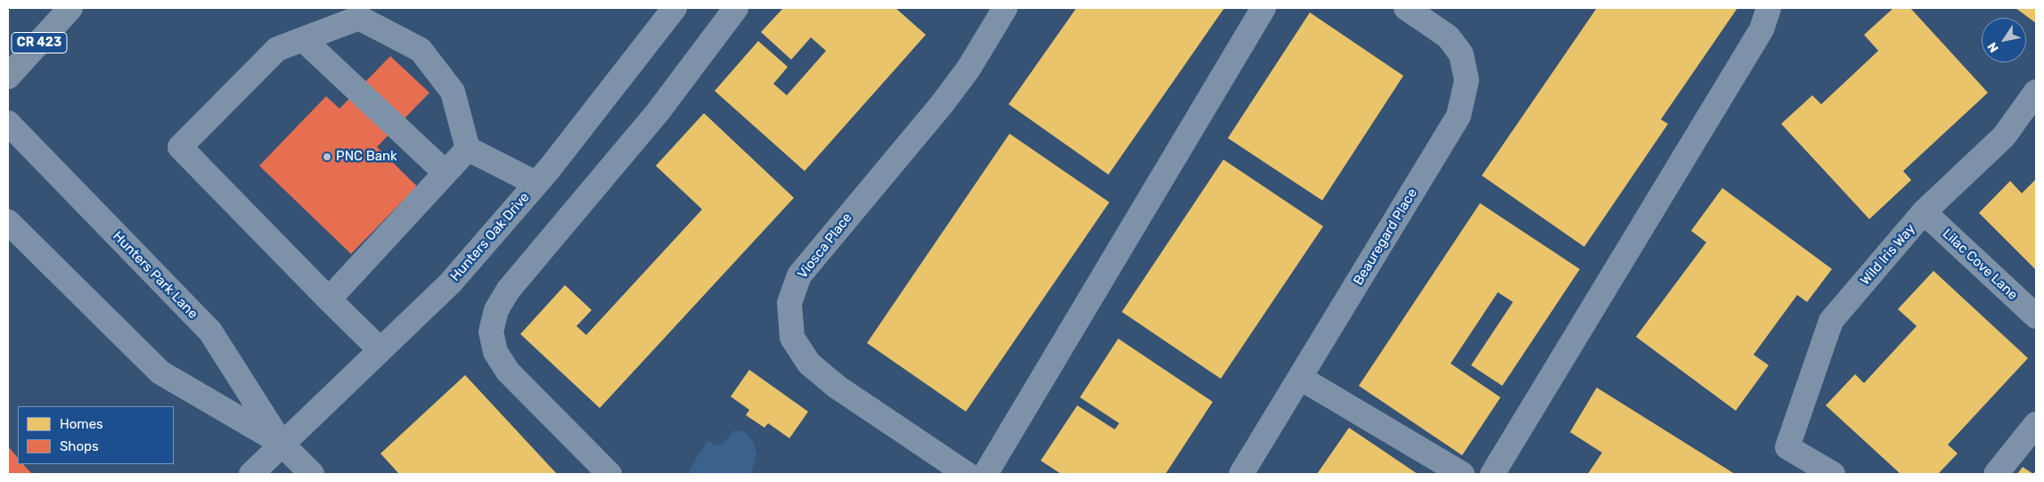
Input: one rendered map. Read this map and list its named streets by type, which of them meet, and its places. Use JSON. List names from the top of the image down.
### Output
{
  "streets": {
    "highway": ["CR 423"],
    "street": [
      "Hunters Oak Drive",
      "Beauregard Place",
      "Viosca Place",
      "Wild Iris Way",
      "Lilac Cove Lane",
      "Hunters Park Lane"
    ]
  },
  "crossings": [
    ["Hunters Oak Drive", "Hunters Park Lane"],
    ["Wild Iris Way", "Lilac Cove Lane"]
  ],
  "places": ["PNC Bank"],
  "legend": ["Homes", "Shops"],
  "north": "bottom left"
}
